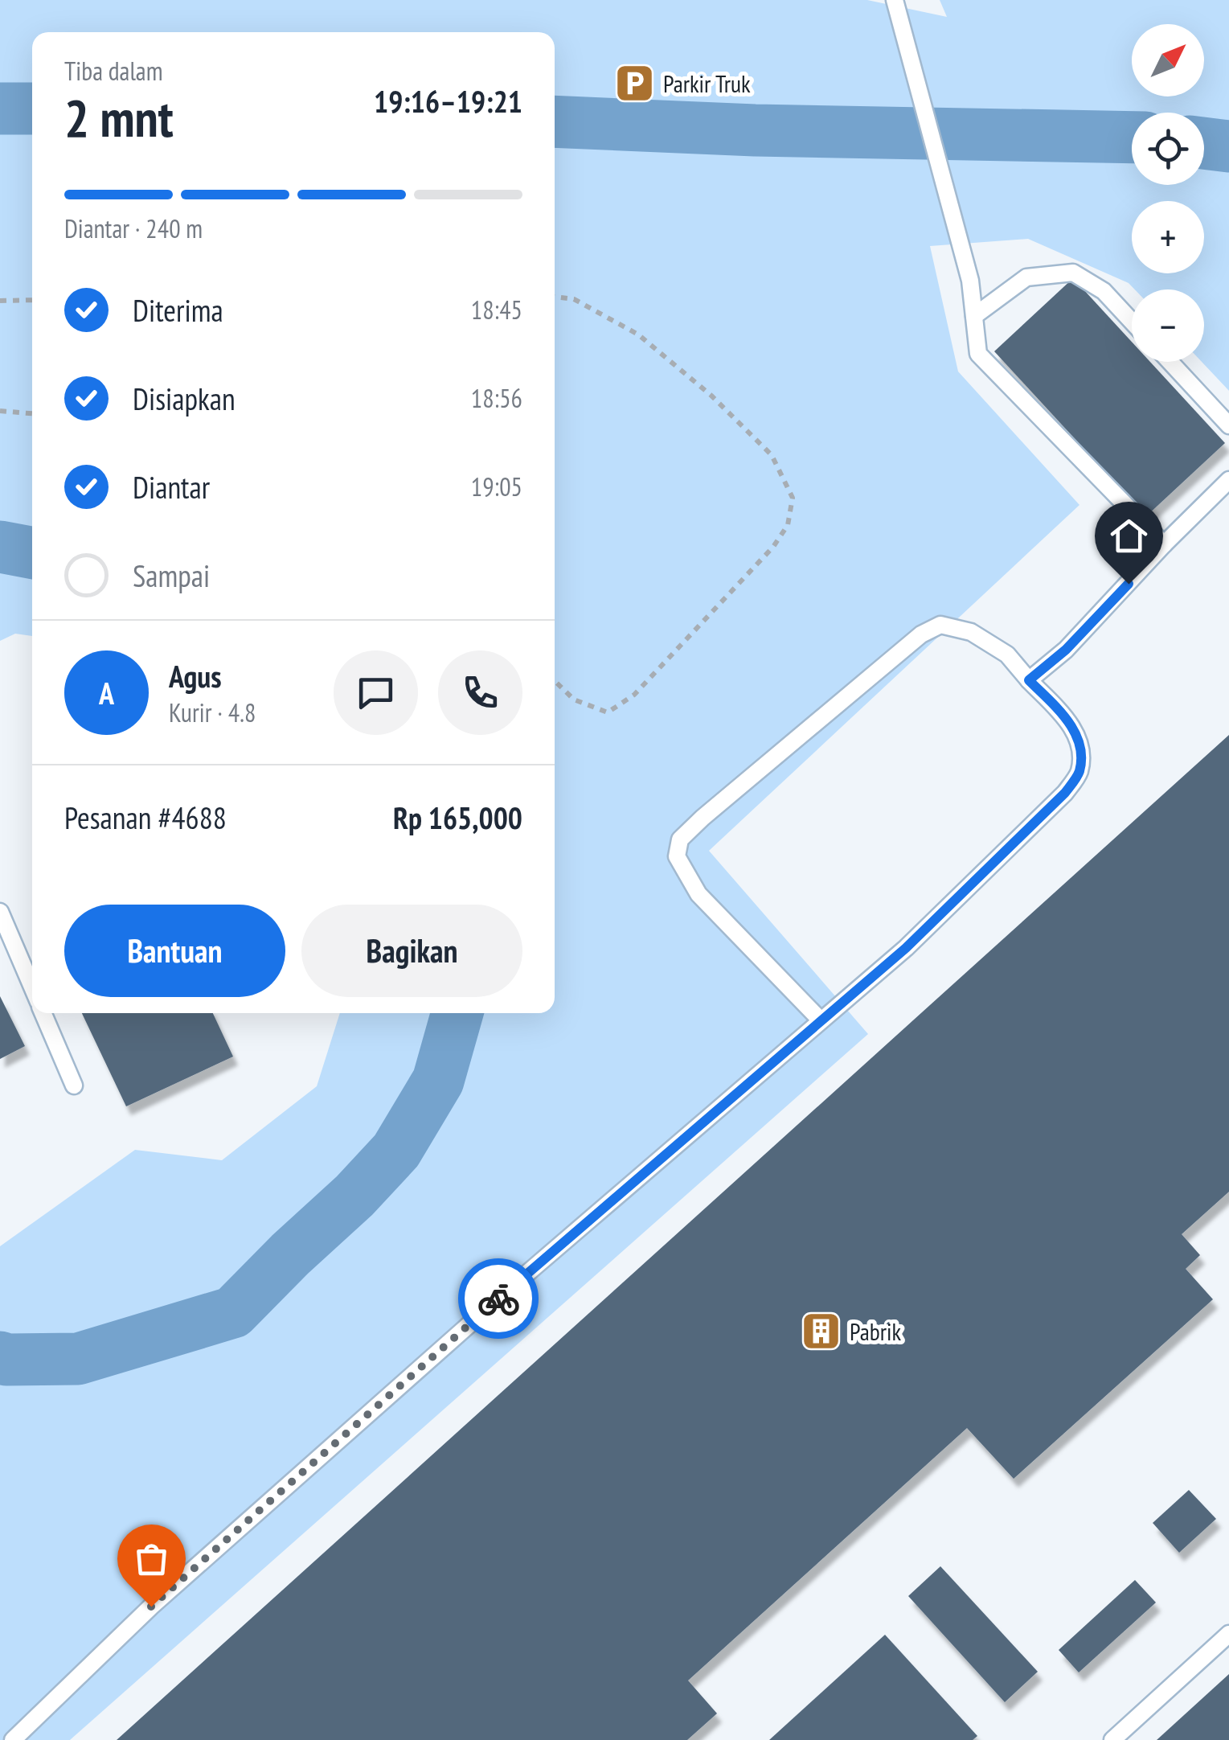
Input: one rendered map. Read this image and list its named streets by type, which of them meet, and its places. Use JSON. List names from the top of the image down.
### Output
{
  "places": {
    "parking": ["Parkir Truk"],
    "building": ["Pabrik"]
  },
  "north": "top right",
  "page": {
    "map_buttons": ["+", "−"],
    "heading": ["2 mnt", "Tiba dalam", "19:16–19:21"],
    "panel": [
      "Agus",
      "Kurir · 4.8",
      "Pesanan #4688",
      "Rp 165,000"
    ],
    "bar": "Diantar · 240 m",
    "list": [
      ["Diterima", "18:45"],
      ["Disiapkan", "18:56"],
      ["Diantar", "19:05"],
      "Sampai"
    ],
    "round": "A",
    "buttons": ["Bantuan", "Bagikan"]
  }
}
